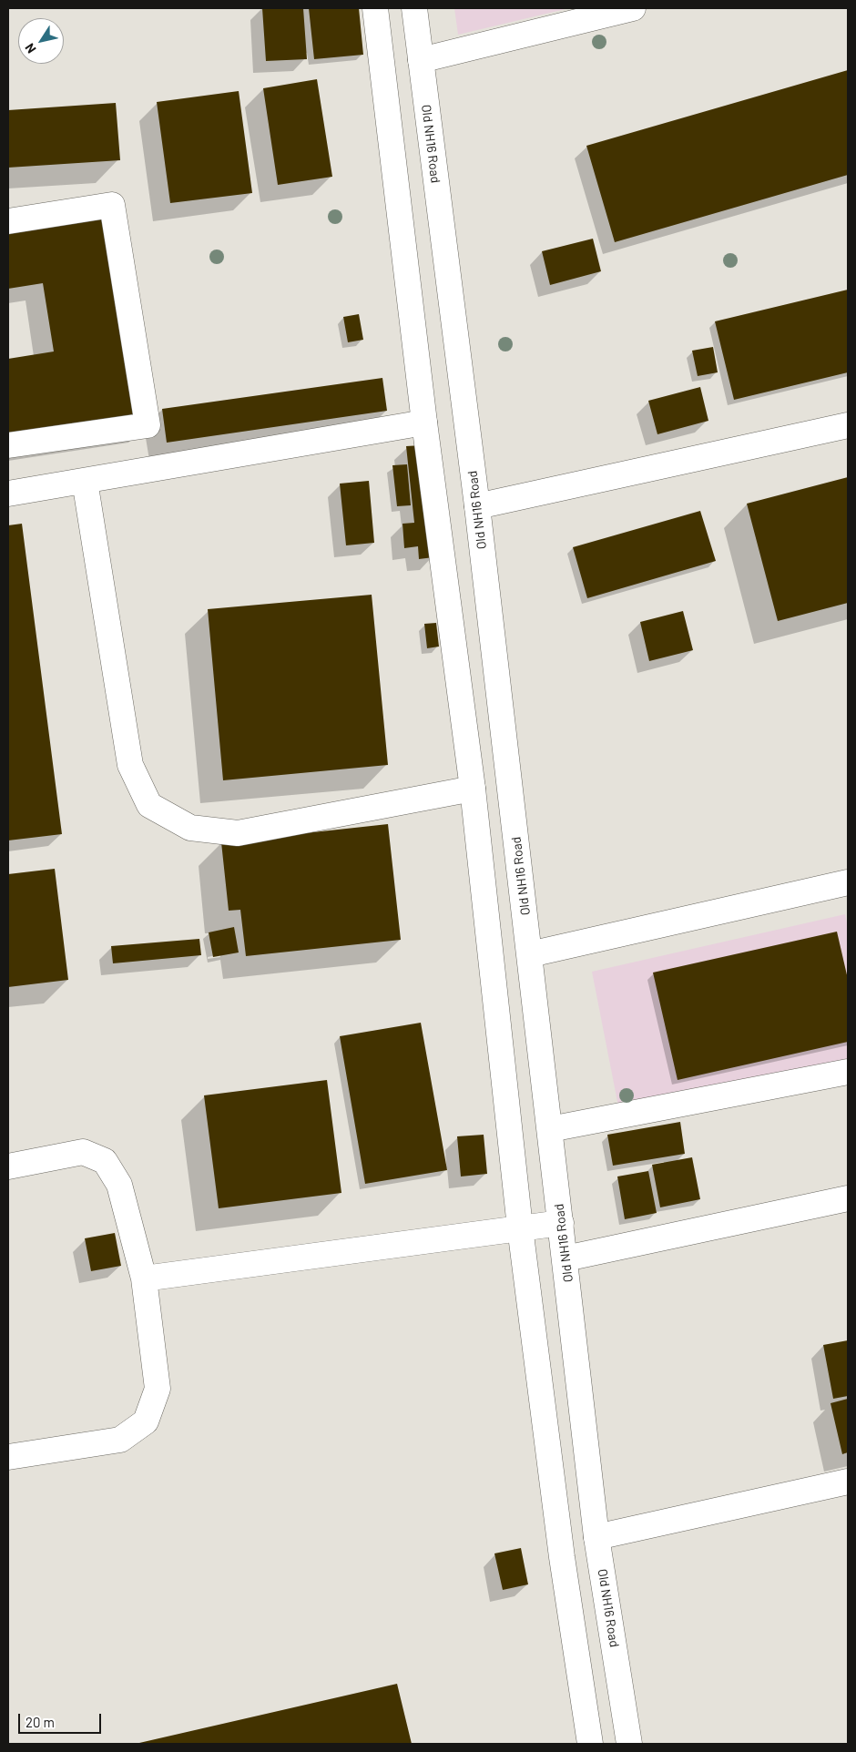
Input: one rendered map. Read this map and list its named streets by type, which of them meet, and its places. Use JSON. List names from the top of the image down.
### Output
{
  "streets": {
    "main road": ["Old NH16 Road"]
  },
  "scale_bar": "20 m",
  "north": "bottom left"
}
